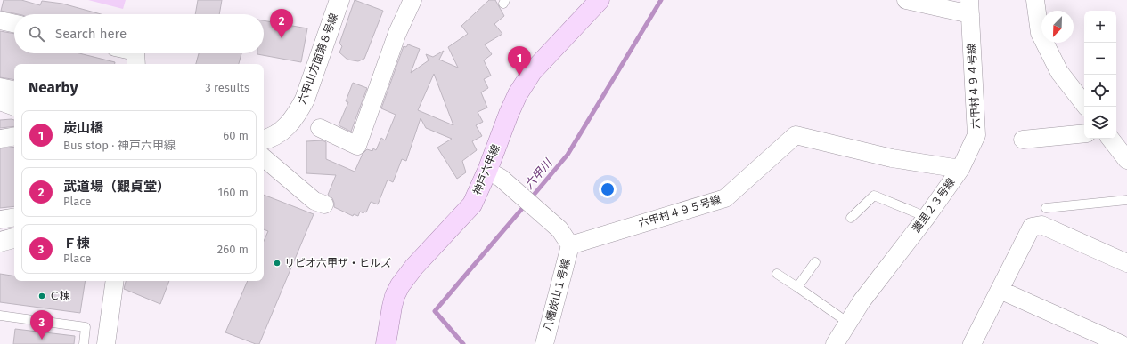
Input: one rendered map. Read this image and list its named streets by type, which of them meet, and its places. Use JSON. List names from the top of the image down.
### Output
{
  "streets": {
    "main road": ["神戸六甲線"],
    "street": [
      "六甲山方面第８号線",
      "六甲村４９４号線",
      "灘里２３号線",
      "六甲村４９５号線",
      "八幡炭山１号線"
    ]
  },
  "crossings": [
    ["六甲村４９４号線", "灘里２３号線"],
    ["灘里２３号線", "六甲村４９５号線"],
    ["六甲村４９５号線", "八幡炭山１号線"]
  ],
  "water": ["六甲川"],
  "places": ["リビオ六甲ザ・ヒルズ", "Ｃ棟"],
  "north": "bottom left",
  "page": {
    "pins": ["2", "1", "3"],
    "map_buttons": ["+", "−"],
    "search": "Search here",
    "heading": ["Nearby", "3 results"],
    "list": [
      {
        "mark": "1",
        "name": "炭山橋",
        "note": "Bus stop · 神戸六甲線",
        "value": "60 m"
      },
      {
        "mark": "2",
        "name": "武道場（艱貞堂）",
        "note": "Place",
        "value": "160 m"
      },
      {
        "mark": "3",
        "name": "Ｆ棟",
        "note": "Place",
        "value": "260 m"
      }
    ]
  }
}
